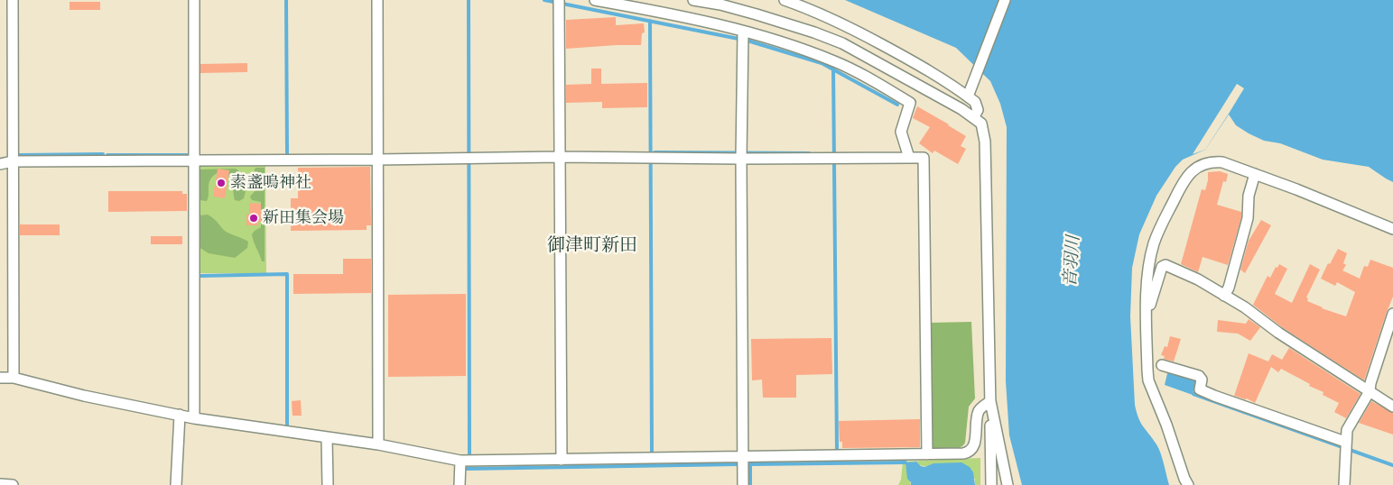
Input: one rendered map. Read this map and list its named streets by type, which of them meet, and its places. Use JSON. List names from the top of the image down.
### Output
{
  "districts": ["御津町新田"],
  "water": ["音羽川"],
  "places": ["素盞嗚神社", "新田集会場"]
}
